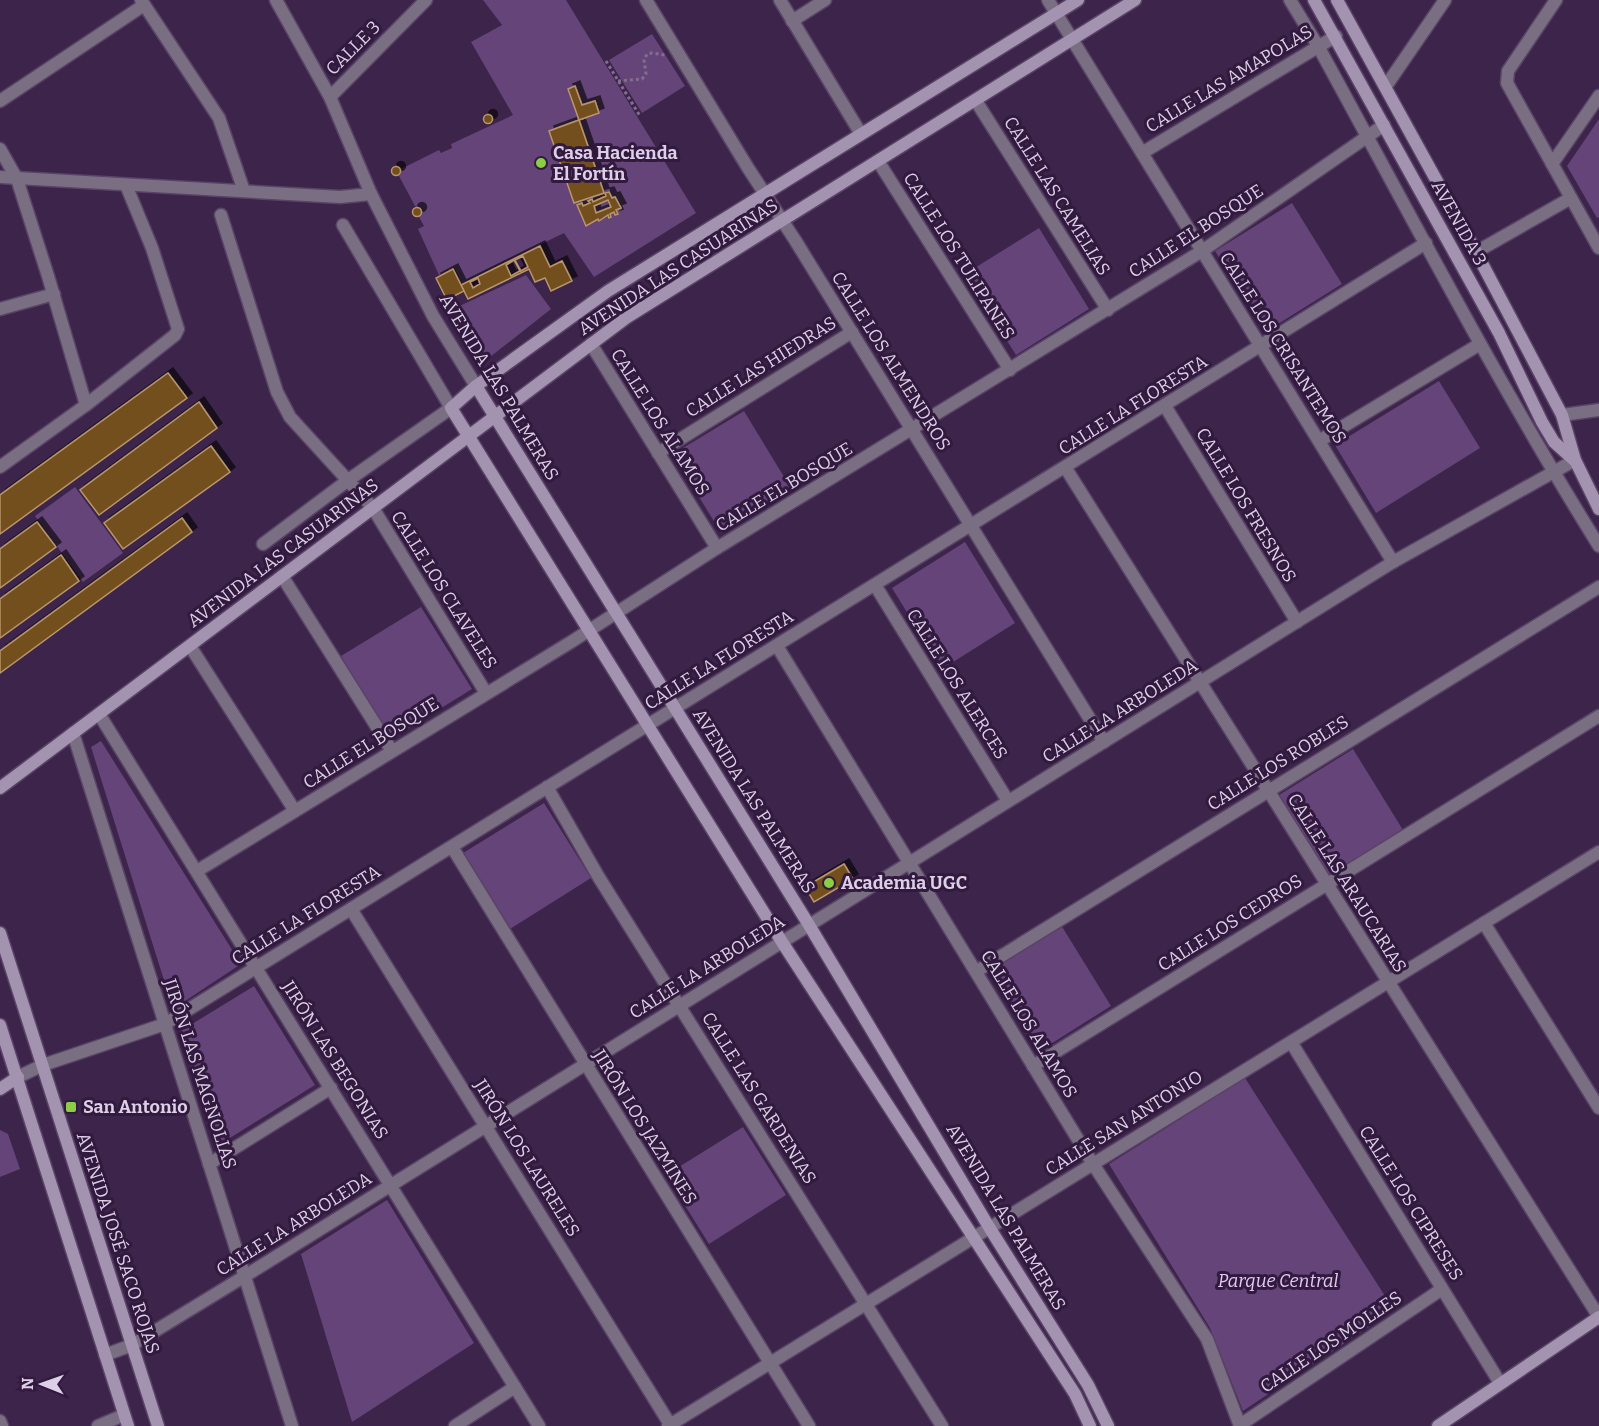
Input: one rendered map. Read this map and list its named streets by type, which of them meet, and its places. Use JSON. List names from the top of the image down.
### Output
{
  "streets": {
    "street": [
      "CALLE 3",
      "CALLE LAS AMAPOLAS",
      "CALLE LAS CAMELIAS",
      "AVENIDA 3",
      "CALLE EL BOSQUE",
      "CALLE LOS TULIPANES",
      "AVENIDA LAS CASUARINAS",
      "CALLE LOS CRISANTEMOS",
      "CALLE LOS ALMENDROS",
      "CALLE LAS HIEDRAS",
      "AVENIDA LAS PALMERAS",
      "CALLE LA FLORESTA",
      "CALLE LOS ALAMOS",
      "CALLE LOS FRESNOS",
      "CALLE LOS CLAVELES",
      "CALLE LOS ALERCES",
      "CALLE LA ARBOLEDA",
      "CALLE LOS ROBLES",
      "CALLE LAS ARAUCARIAS",
      "CALLE LOS CEDROS",
      "JIRÓN LAS BEGONIAS",
      "JIRÓN LAS MAGNOLIAS",
      "CALLE LAS GARDENIAS",
      "CALLE SAN ANTONIO",
      "JIRÓN LOS JAZMINES",
      "JIRÓN LOS LAURELES",
      "CALLE LOS CIPRESES",
      "AVENIDA JOSÉ SACO ROJAS",
      "CALLE LOS MOLLES"
    ]
  },
  "crossings": [
    ["CALLE 3", "AVENIDA LAS PALMERAS"],
    ["CALLE LAS AMAPOLAS", "AVENIDA 3"],
    ["CALLE LAS AMAPOLAS", "CALLE LOS CRISANTEMOS"],
    ["CALLE LAS CAMELIAS", "CALLE EL BOSQUE"],
    ["CALLE LAS CAMELIAS", "AVENIDA LAS CASUARINAS"],
    ["AVENIDA 3", "CALLE EL BOSQUE"],
    ["AVENIDA 3", "CALLE LA ARBOLEDA"],
    ["CALLE EL BOSQUE", "CALLE LOS TULIPANES"],
    ["CALLE EL BOSQUE", "CALLE LOS CRISANTEMOS"],
    ["CALLE EL BOSQUE", "CALLE LOS ALMENDROS"],
    ["CALLE EL BOSQUE", "AVENIDA LAS PALMERAS"],
    ["CALLE EL BOSQUE", "CALLE LOS ALAMOS"],
    ["CALLE EL BOSQUE", "CALLE LOS CLAVELES"],
    ["CALLE EL BOSQUE", "JIRÓN LAS BEGONIAS"],
    ["CALLE LOS TULIPANES", "AVENIDA LAS CASUARINAS"],
    ["AVENIDA LAS CASUARINAS", "CALLE LOS CRISANTEMOS"],
    ["AVENIDA LAS CASUARINAS", "CALLE LOS ALMENDROS"],
    ["AVENIDA LAS CASUARINAS", "AVENIDA LAS PALMERAS"],
    ["AVENIDA LAS CASUARINAS", "CALLE LOS ALAMOS"],
    ["AVENIDA LAS CASUARINAS", "CALLE LOS CLAVELES"],
    ["AVENIDA LAS CASUARINAS", "JIRÓN LAS BEGONIAS"],
    ["AVENIDA LAS CASUARINAS", "JIRÓN LAS MAGNOLIAS"],
    ["CALLE LOS CRISANTEMOS", "CALLE LA FLORESTA"],
    ["CALLE LOS CRISANTEMOS", "CALLE LA ARBOLEDA"],
    ["CALLE LOS ALMENDROS", "CALLE LAS HIEDRAS"],
    ["CALLE LOS ALMENDROS", "CALLE LA FLORESTA"],
    ["CALLE LOS ALMENDROS", "CALLE LA ARBOLEDA"],
    ["CALLE LAS HIEDRAS", "CALLE LOS ALAMOS"],
    ["AVENIDA LAS PALMERAS", "CALLE LA FLORESTA"],
    ["AVENIDA LAS PALMERAS", "CALLE LA ARBOLEDA"],
    ["AVENIDA LAS PALMERAS", "CALLE SAN ANTONIO"],
    ["CALLE LA FLORESTA", "CALLE LOS ALAMOS"],
    ["CALLE LA FLORESTA", "CALLE LOS FRESNOS"],
    ["CALLE LA FLORESTA", "CALLE LOS ALERCES"],
    ["CALLE LA FLORESTA", "CALLE LAS ARAUCARIAS"],
    ["CALLE LA FLORESTA", "JIRÓN LAS BEGONIAS"],
    ["CALLE LA FLORESTA", "JIRÓN LAS MAGNOLIAS"],
    ["CALLE LA FLORESTA", "CALLE LAS GARDENIAS"],
    ["CALLE LA FLORESTA", "JIRÓN LOS JAZMINES"],
    ["CALLE LA FLORESTA", "JIRÓN LOS LAURELES"],
    ["CALLE LA FLORESTA", "AVENIDA JOSÉ SACO ROJAS"],
    ["CALLE LOS ALAMOS", "CALLE LA ARBOLEDA"],
    ["CALLE LOS ALAMOS", "CALLE LOS ROBLES"],
    ["CALLE LOS ALAMOS", "CALLE LOS CEDROS"],
    ["CALLE LOS ALAMOS", "CALLE SAN ANTONIO"],
    ["CALLE LOS ALAMOS", "CALLE LOS MOLLES"],
    ["CALLE LOS FRESNOS", "CALLE LA ARBOLEDA"],
    ["CALLE LOS ALERCES", "CALLE LA ARBOLEDA"],
    ["CALLE LA ARBOLEDA", "CALLE LAS ARAUCARIAS"],
    ["CALLE LA ARBOLEDA", "JIRÓN LAS BEGONIAS"],
    ["CALLE LA ARBOLEDA", "JIRÓN LAS MAGNOLIAS"],
    ["CALLE LA ARBOLEDA", "CALLE LAS GARDENIAS"],
    ["CALLE LA ARBOLEDA", "JIRÓN LOS JAZMINES"],
    ["CALLE LA ARBOLEDA", "JIRÓN LOS LAURELES"],
    ["CALLE LA ARBOLEDA", "AVENIDA JOSÉ SACO ROJAS"],
    ["CALLE LOS ROBLES", "CALLE LAS ARAUCARIAS"],
    ["CALLE LAS ARAUCARIAS", "CALLE LOS CEDROS"],
    ["CALLE LAS ARAUCARIAS", "CALLE SAN ANTONIO"],
    ["CALLE LAS GARDENIAS", "CALLE SAN ANTONIO"],
    ["CALLE SAN ANTONIO", "JIRÓN LOS JAZMINES"],
    ["CALLE SAN ANTONIO", "JIRÓN LOS LAURELES"],
    ["CALLE SAN ANTONIO", "CALLE LOS CIPRESES"],
    ["CALLE LOS CIPRESES", "CALLE LOS MOLLES"]
  ],
  "parks": ["Parque Central"],
  "places": {
    "other": ["Casa Hacienda El Fortín", "Academia UGC"],
    "transit": ["San Antonio"]
  },
  "north": "left"
}
